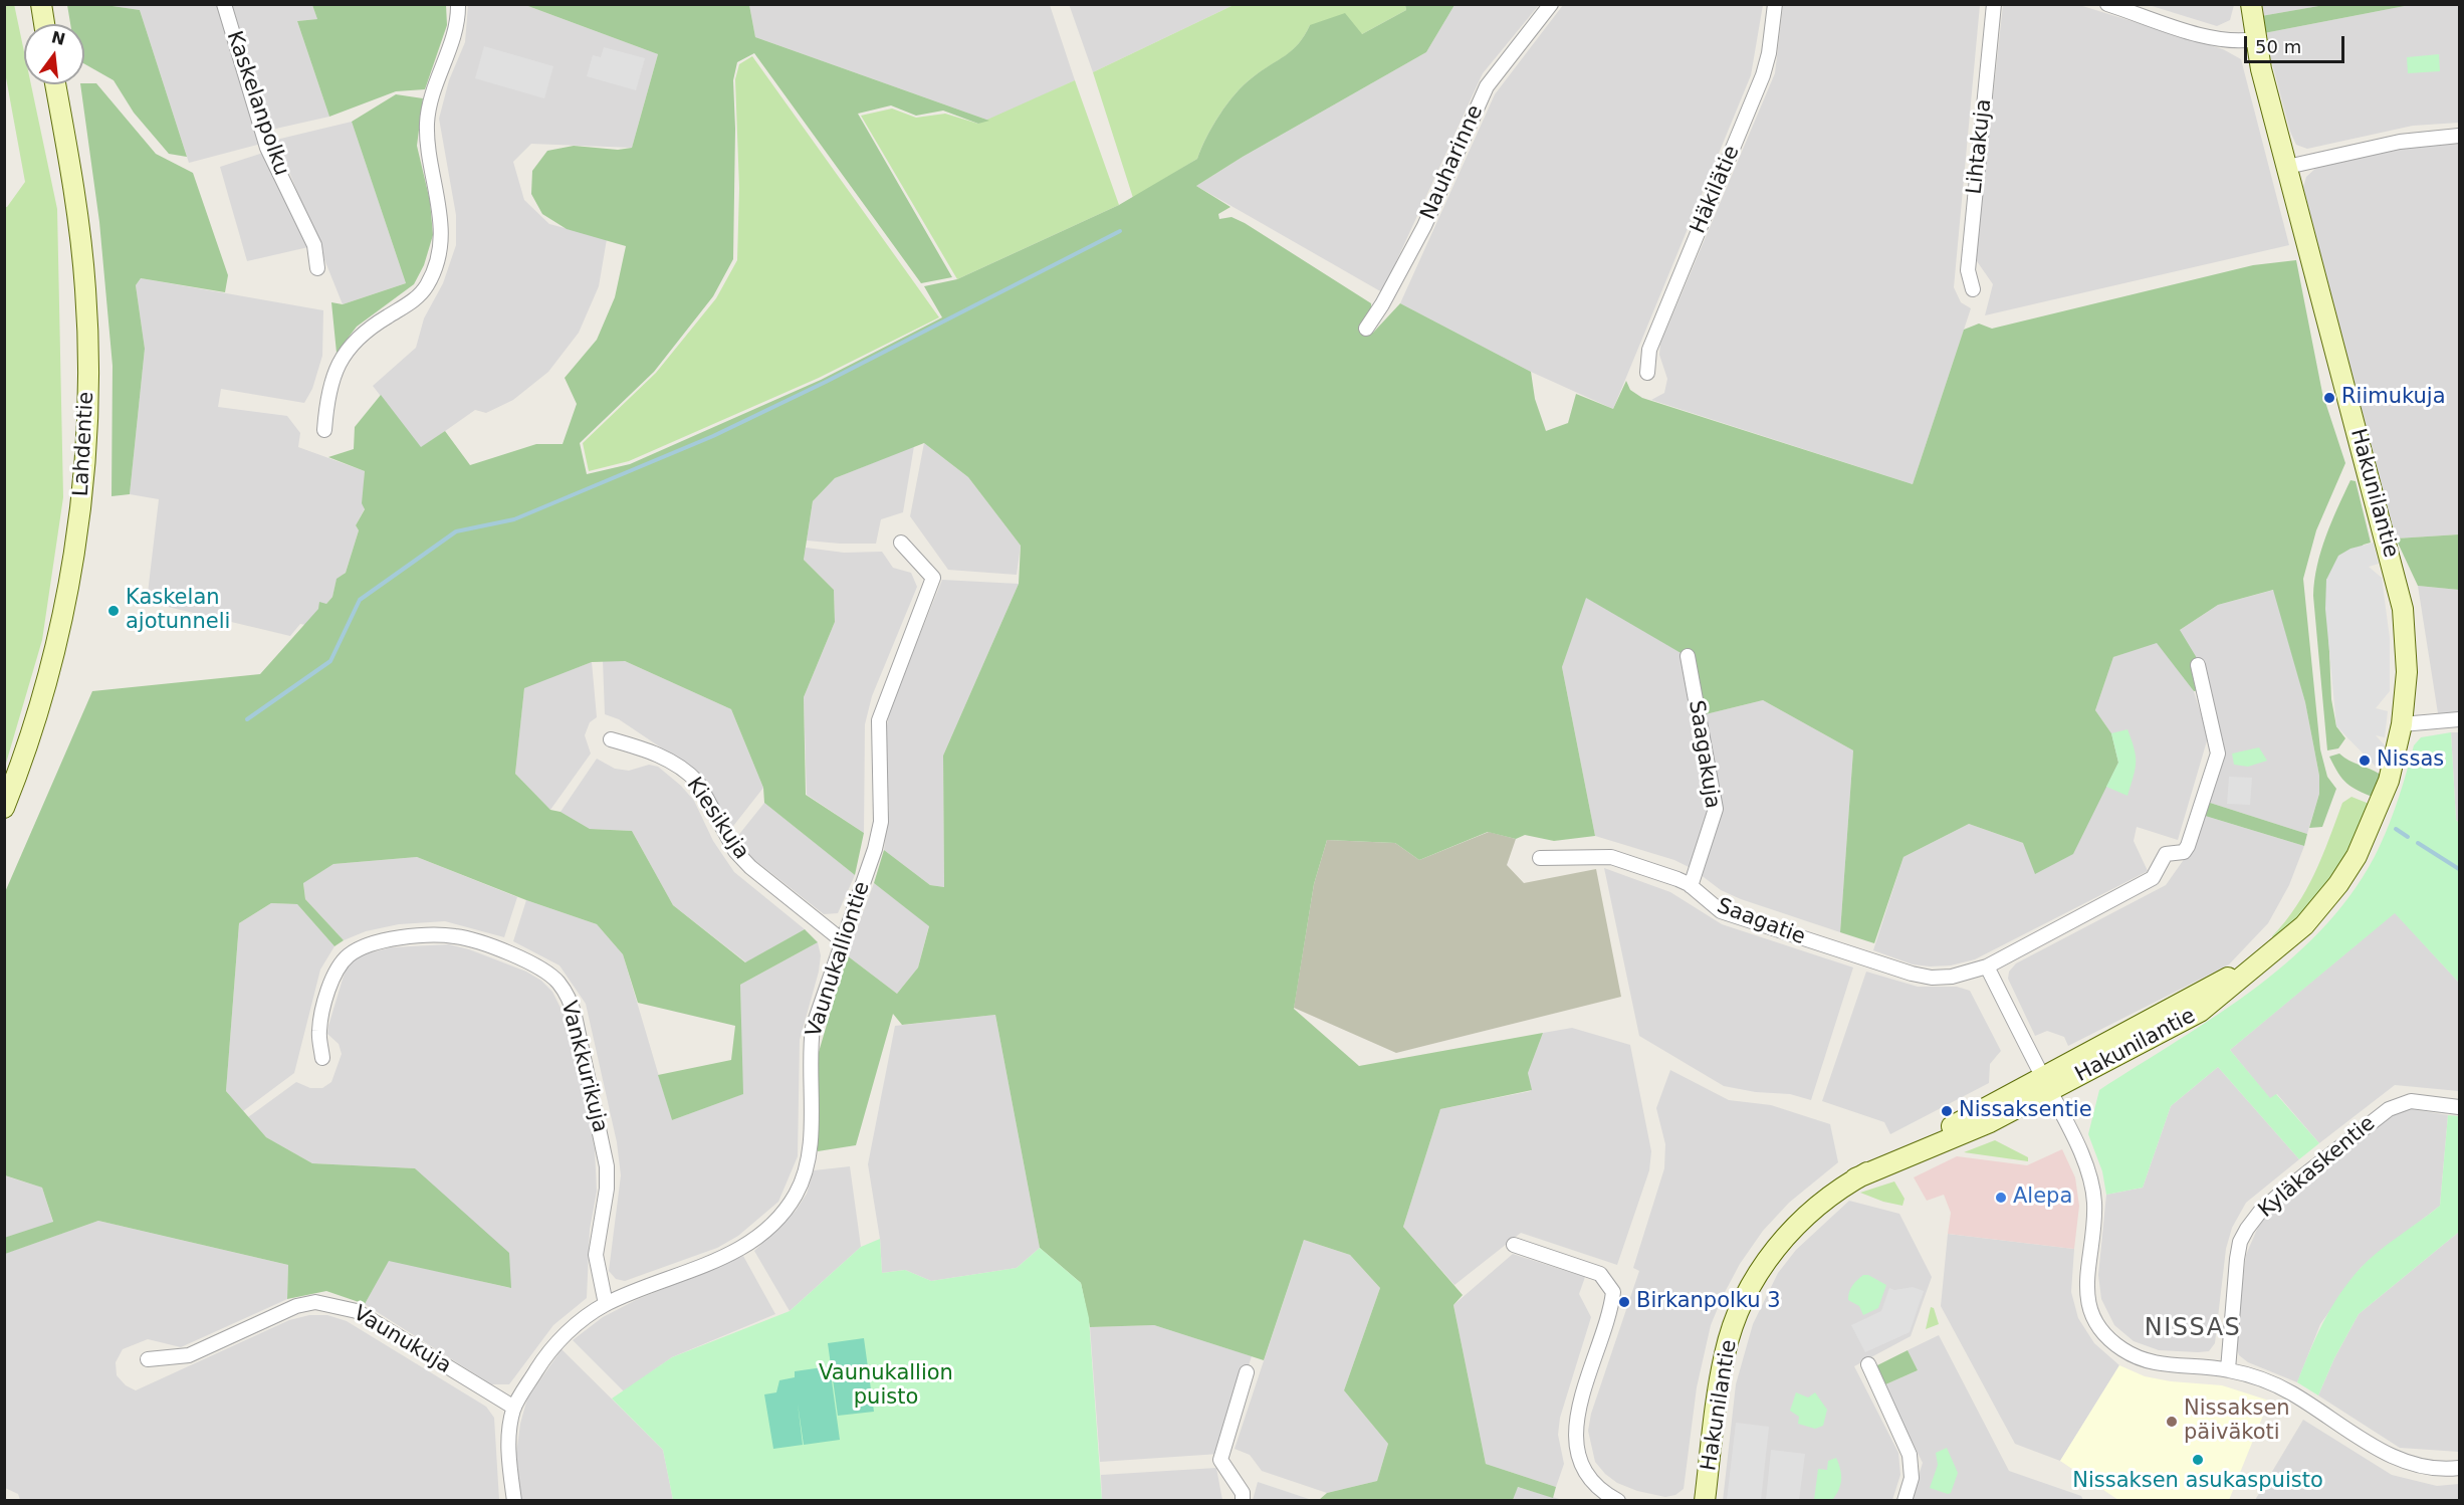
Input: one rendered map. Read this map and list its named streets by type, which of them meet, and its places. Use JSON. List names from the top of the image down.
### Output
{
  "streets": {
    "street": [
      "Kaskelanpolku",
      "Lihtakuja",
      "Nauharinne",
      "Häkilätie",
      "Lahdentie",
      "Hakunilantie",
      "Saagakuja",
      "Kiesikuja",
      "Saagatie",
      "Vaunukalliontie",
      "Vankkurikuja",
      "Kyläkaskentie",
      "Vaunukuja"
    ]
  },
  "crossings": [
    ["Saagakuja", "Saagatie"],
    ["Kiesikuja", "Vaunukalliontie"],
    ["Vaunukalliontie", "Vankkurikuja"],
    ["Vaunukalliontie", "Vaunukuja"]
  ],
  "districts": ["NISSAS"],
  "parks": ["Vaunukallion puisto"],
  "places": [
    "Riimukuja",
    "Kaskelan ajotunneli",
    "Nissas",
    "Nissaksentie",
    "Alepa",
    "Birkanpolku 3",
    "Nissaksen päiväkoti",
    "Nissaksen asukaspuisto"
  ],
  "scale_bar": "50 m",
  "north": "top"
}
